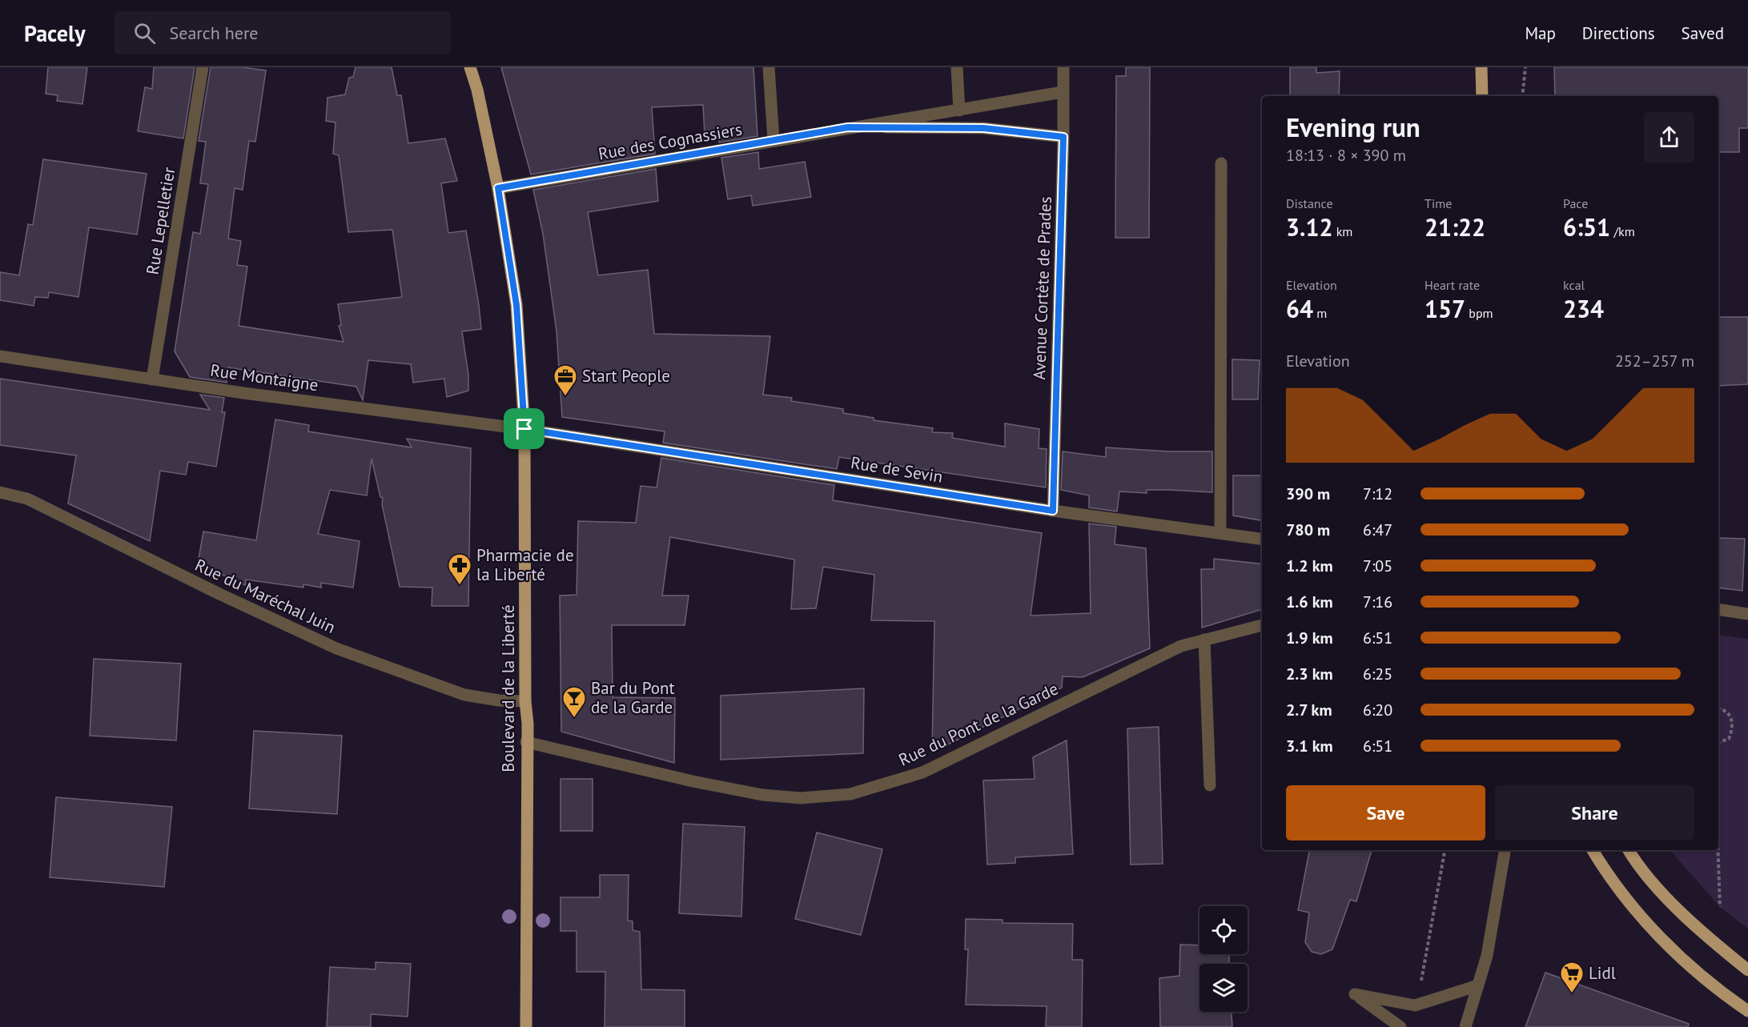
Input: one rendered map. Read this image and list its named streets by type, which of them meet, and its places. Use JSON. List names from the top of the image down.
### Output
{
  "streets": {
    "main road": ["Boulevard de la Liberté"],
    "street": [
      "Rue des Cognassiers",
      "Rue Lepelletier",
      "Avenue Cortète de Prades",
      "Rue Montaigne",
      "Rue de Sevin",
      "Rue du Maréchal Juin",
      "Rue du Pont de la Garde"
    ]
  },
  "crossings": [
    ["Rue des Cognassiers", "Boulevard de la Liberté"],
    ["Rue Lepelletier", "Rue Montaigne"],
    ["Avenue Cortète de Prades", "Rue de Sevin"],
    ["Rue Montaigne", "Rue de Sevin"],
    ["Rue Montaigne", "Boulevard de la Liberté"],
    ["Rue de Sevin", "Boulevard de la Liberté"],
    ["Rue du Maréchal Juin", "Boulevard de la Liberté"],
    ["Boulevard de la Liberté", "Rue du Pont de la Garde"]
  ],
  "places": {
    "office": ["Start People"],
    "pharmacy": ["Pharmacie de la Liberté"],
    "bar": ["Bar du Pont de la Garde"],
    "supermarket": ["Lidl"]
  },
  "page": {
    "header": "Pacely",
    "search": "Search here",
    "nav": ["Map", "Directions", "Saved"],
    "heading": ["Evening run", "18:13 · 8 × 390 m"],
    "stats": [
      ["Distance", "3.12 km"],
      ["Time", "21:22"],
      ["Pace", "6:51 /km"],
      ["Elevation", "64 m"],
      ["Heart rate", "157 bpm"],
      ["kcal", "234"]
    ],
    "chart": ["Elevation", "252–257 m"],
    "list": [
      {
        "name": "390 m",
        "note": "7:12"
      },
      {
        "name": "780 m",
        "note": "6:47"
      },
      {
        "name": "1.2 km",
        "note": "7:05"
      },
      {
        "name": "1.6 km",
        "note": "7:16"
      },
      {
        "name": "1.9 km",
        "note": "6:51"
      },
      {
        "name": "2.3 km",
        "note": "6:25"
      },
      {
        "name": "2.7 km",
        "note": "6:20"
      },
      {
        "name": "3.1 km",
        "note": "6:51"
      }
    ],
    "buttons": ["Save", "Share"]
  }
}
